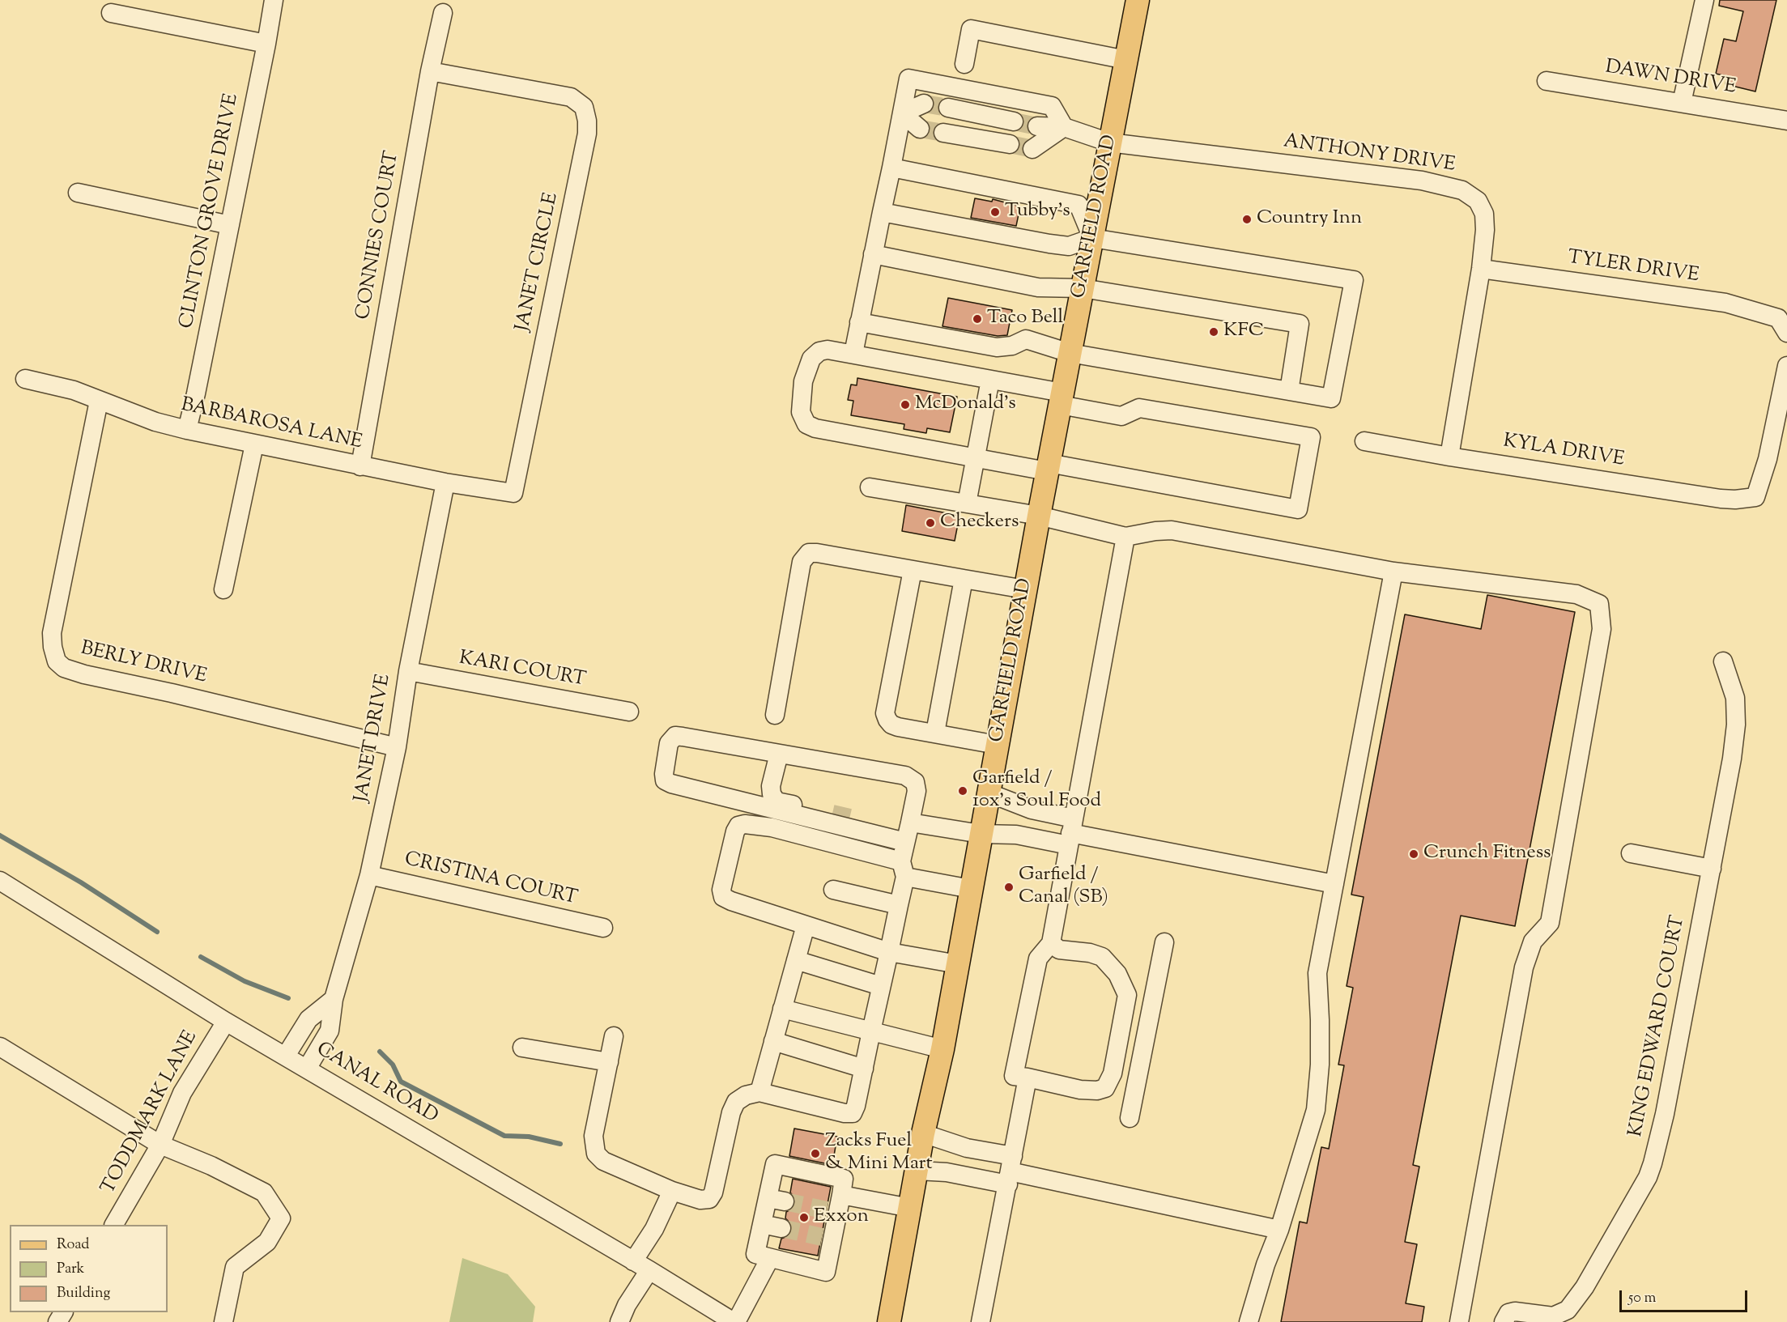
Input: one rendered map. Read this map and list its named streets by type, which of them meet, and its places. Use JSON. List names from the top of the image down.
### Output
{
  "streets": {
    "main road": ["GARFIELD ROAD"],
    "street": [
      "DAWN DRIVE",
      "ANTHONY DRIVE",
      "CLINTON GROVE DRIVE",
      "CONNIES COURT",
      "JANET CIRCLE",
      "TYLER DRIVE",
      "BARBAROSA LANE",
      "KYLA DRIVE",
      "BERLY DRIVE",
      "KARI COURT",
      "JANET DRIVE",
      "CRISTINA COURT",
      "KING EDWARD COURT",
      "CANAL ROAD",
      "TODDMARK LANE"
    ]
  },
  "crossings": [
    ["ANTHONY DRIVE", "GARFIELD ROAD"],
    ["ANTHONY DRIVE", "TYLER DRIVE"],
    ["ANTHONY DRIVE", "KYLA DRIVE"],
    ["CLINTON GROVE DRIVE", "BARBAROSA LANE"],
    ["CONNIES COURT", "JANET CIRCLE"],
    ["CONNIES COURT", "BARBAROSA LANE"],
    ["JANET CIRCLE", "BARBAROSA LANE"],
    ["BARBAROSA LANE", "BERLY DRIVE"],
    ["BARBAROSA LANE", "JANET DRIVE"],
    ["BERLY DRIVE", "JANET DRIVE"],
    ["KARI COURT", "JANET DRIVE"],
    ["JANET DRIVE", "CRISTINA COURT"],
    ["JANET DRIVE", "CANAL ROAD"],
    ["CANAL ROAD", "TODDMARK LANE"]
  ],
  "places": [
    "Tubby's",
    "Country Inn",
    "Taco Bell",
    "KFC",
    "McDonald's",
    "Checkers",
    "Garfield / 10x's Soul Food",
    "Crunch Fitness",
    "Garfield / Canal (SB)",
    "Zacks Fuel & Mini Mart",
    "Exxon"
  ],
  "legend": ["Road", "Park", "Building"],
  "scale_bar": "50 m"
}
